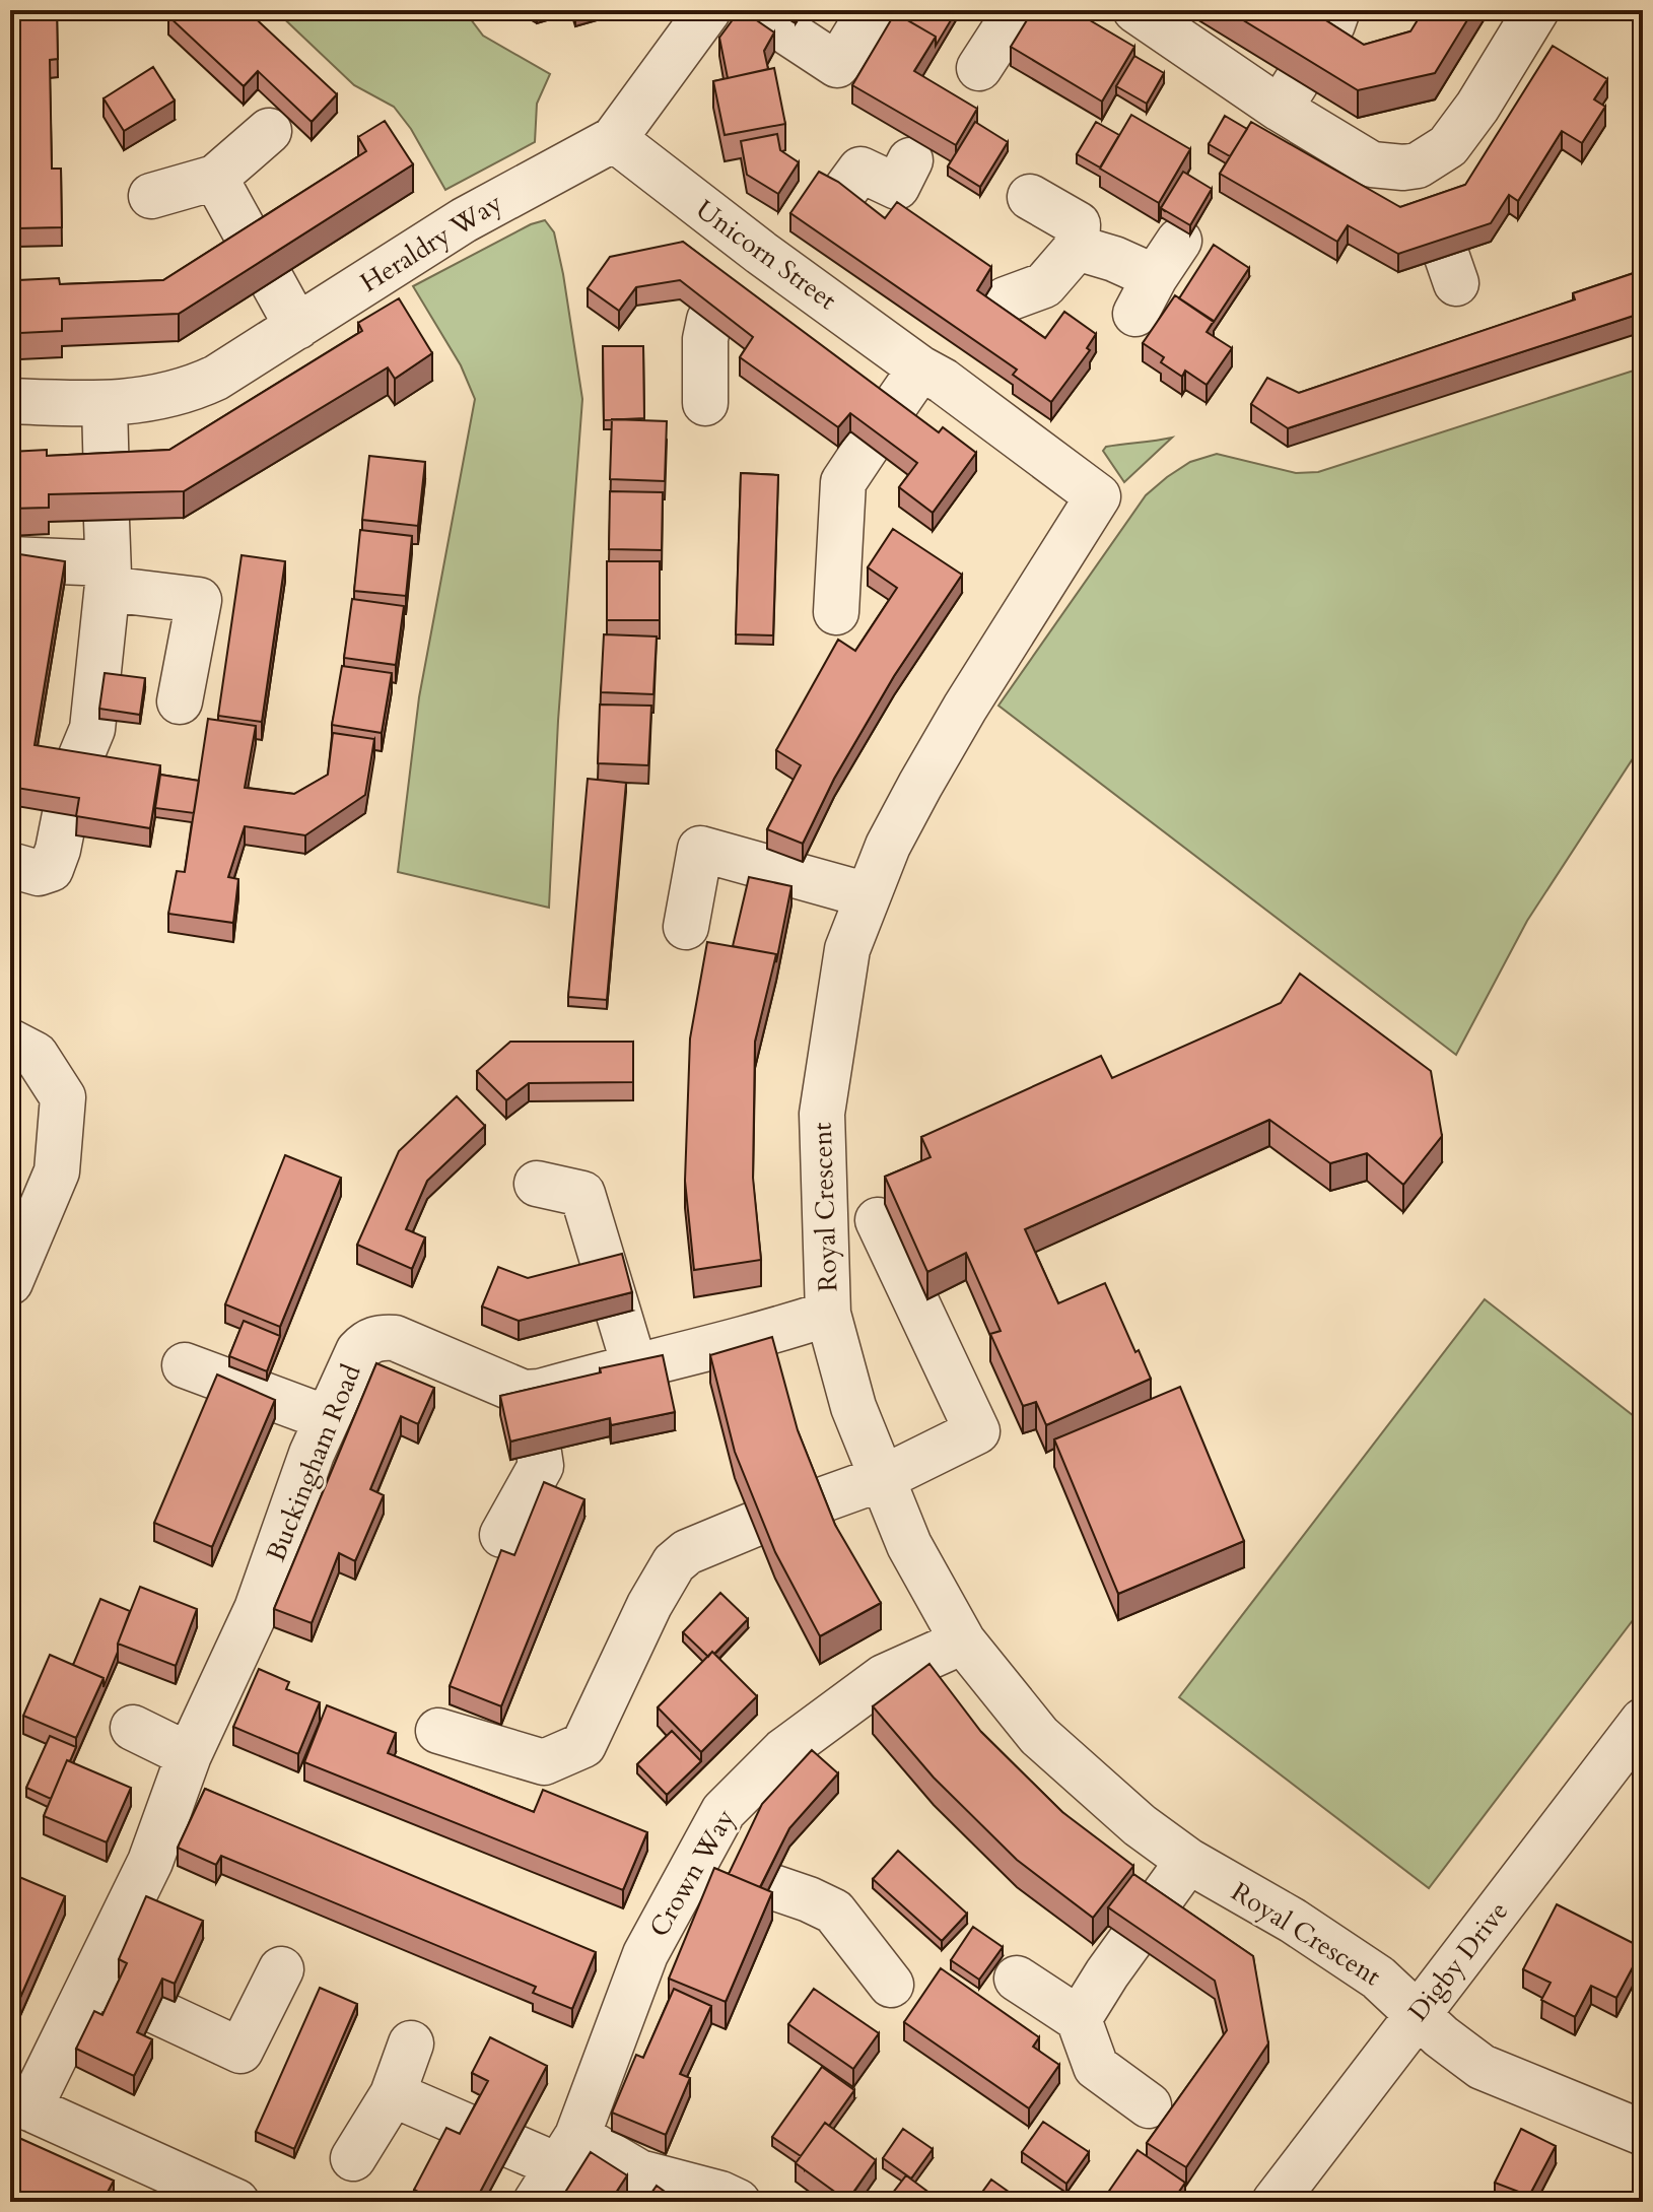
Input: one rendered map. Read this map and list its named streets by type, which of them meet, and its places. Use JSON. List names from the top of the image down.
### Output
{
  "streets": {
    "street": [
      "Heraldry Way",
      "Unicorn Street",
      "Royal Crescent",
      "Buckingham Road",
      "Crown Way",
      "Digby Drive"
    ]
  },
  "crossings": [
    ["Heraldry Way", "Unicorn Street"],
    ["Unicorn Street", "Royal Crescent"],
    ["Royal Crescent", "Buckingham Road"],
    ["Royal Crescent", "Crown Way"],
    ["Royal Crescent", "Digby Drive"]
  ]
}
